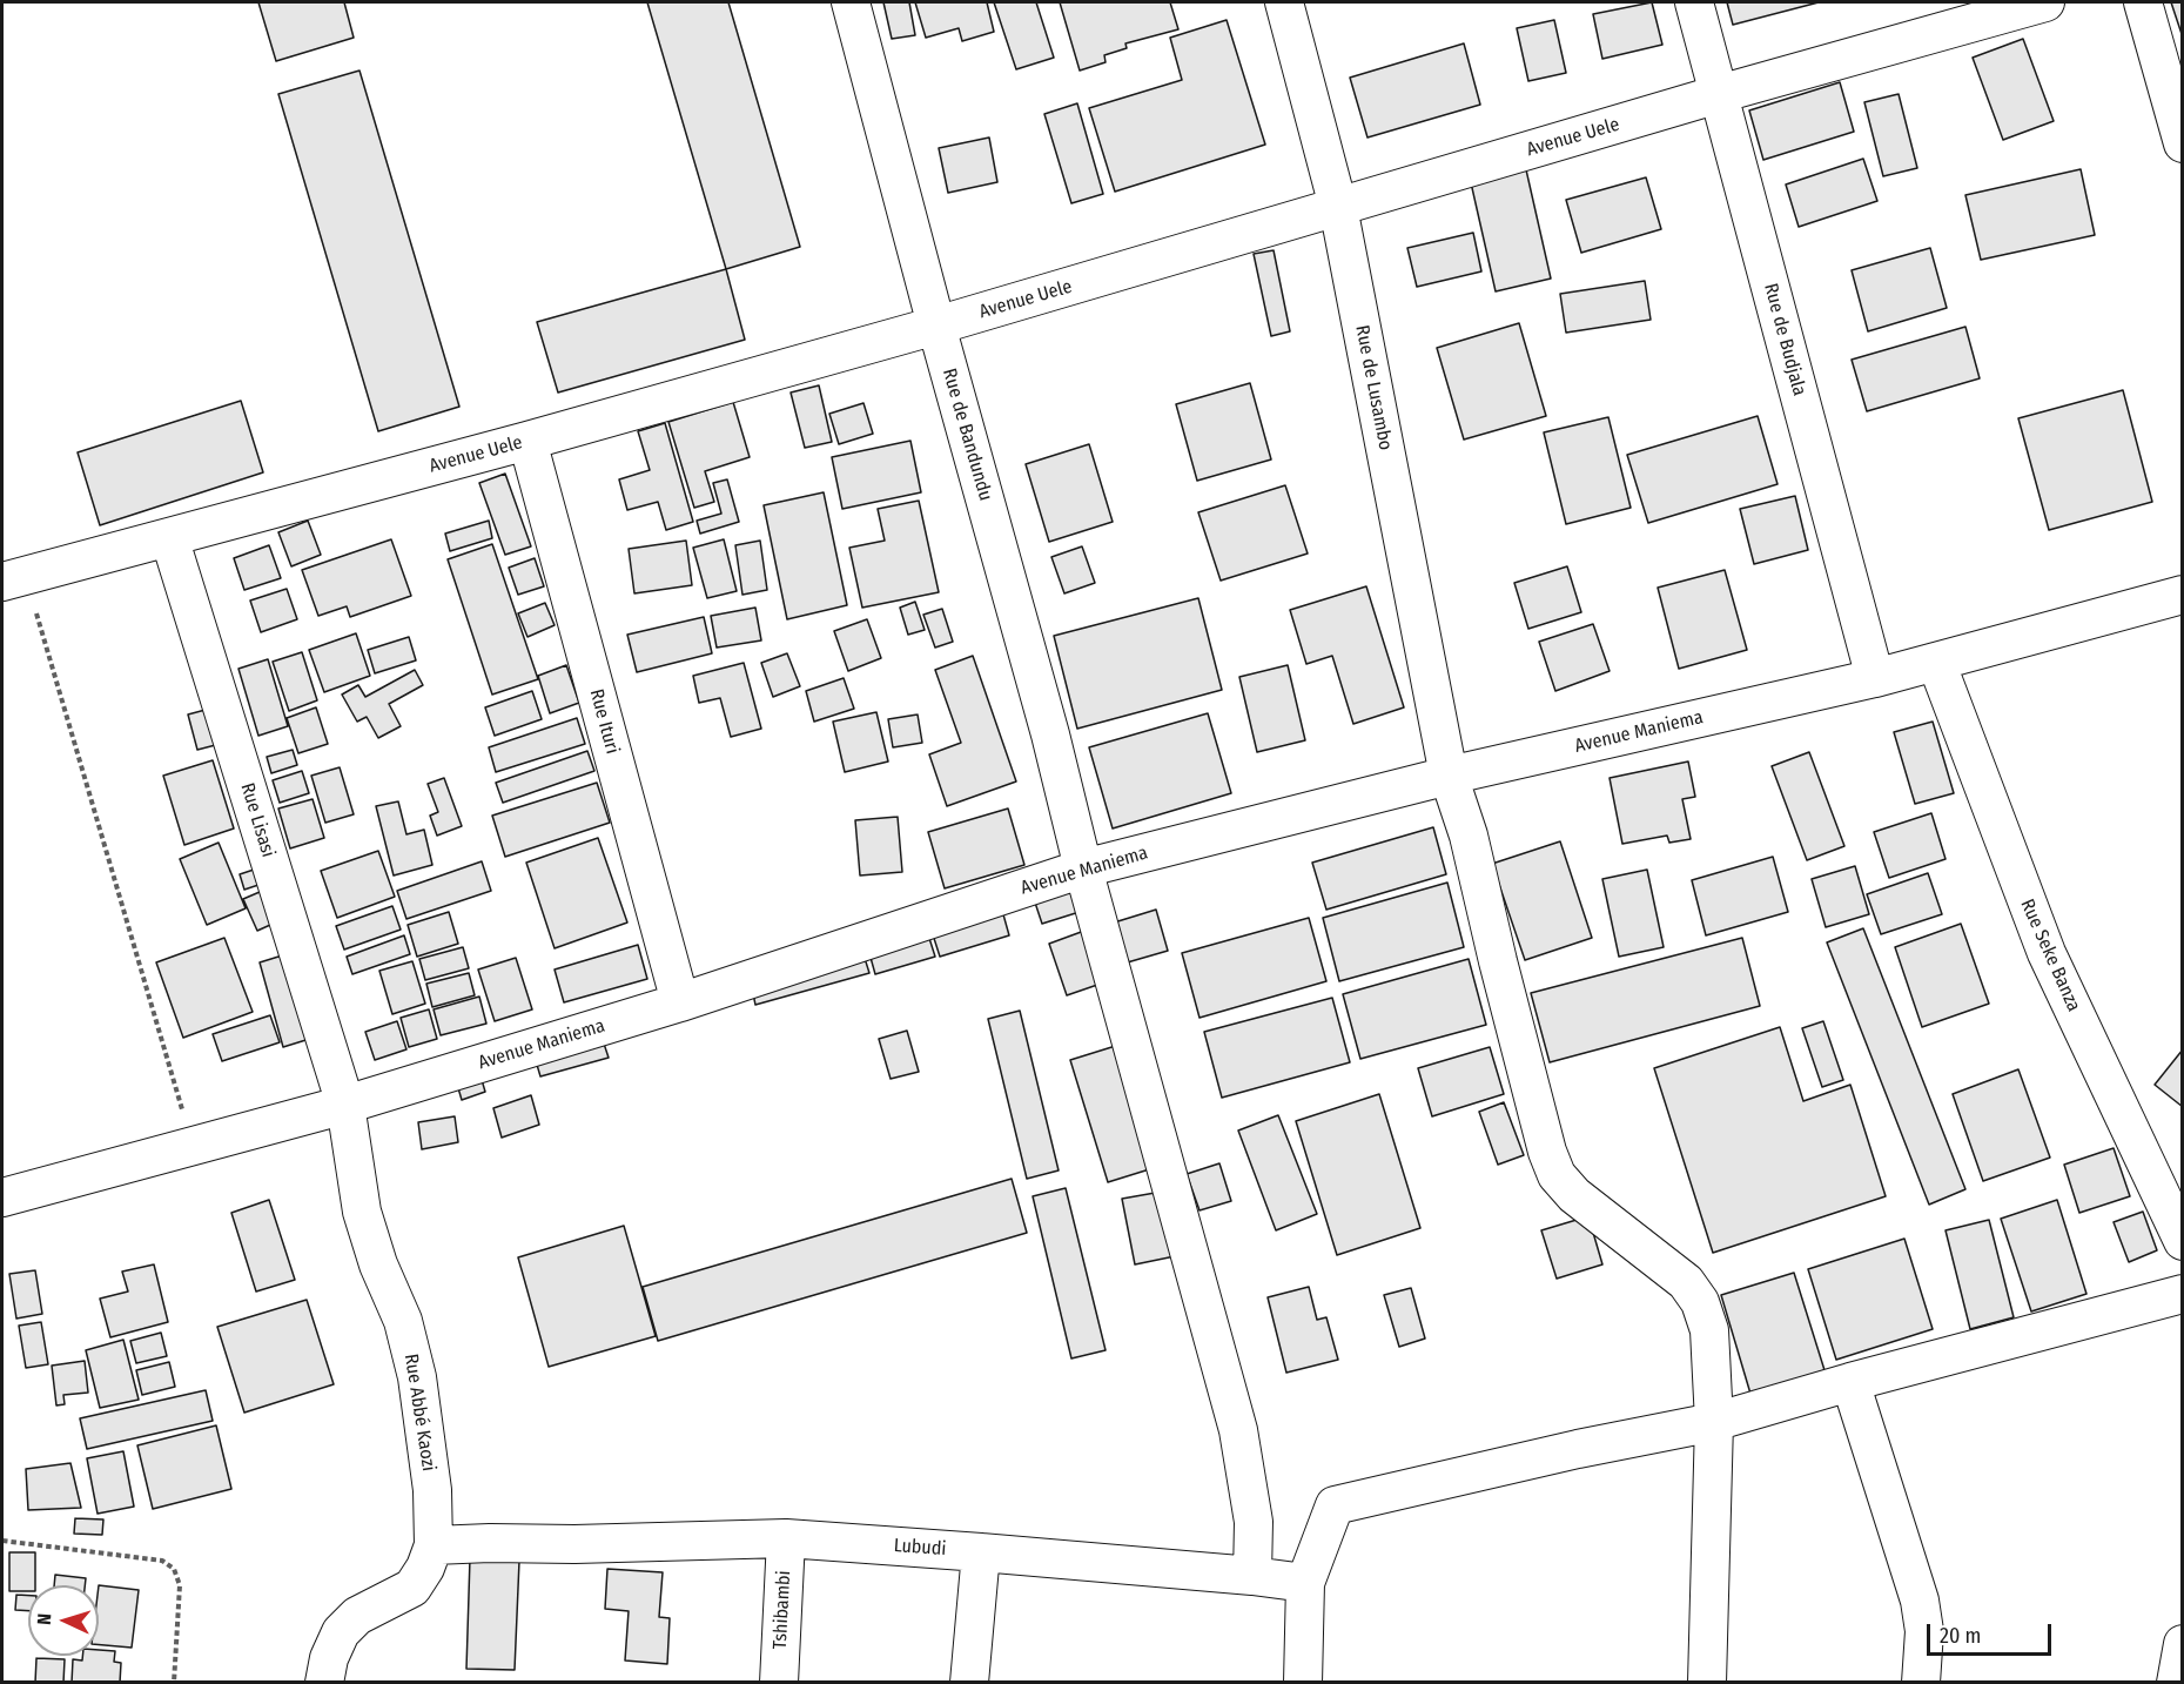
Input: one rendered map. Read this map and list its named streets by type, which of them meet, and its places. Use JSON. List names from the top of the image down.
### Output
{
  "streets": {
    "street": [
      "Avenue Uele",
      "Rue de Budjala",
      "Rue de Lusambo",
      "Rue de Bandundu",
      "Rue Ituri",
      "Avenue Maniema",
      "Rue Lisasi",
      "Rue Seke Banza",
      "Rue Abbé Kaozi",
      "Lubudi",
      "Tshibambi"
    ]
  },
  "crossings": [
    ["Avenue Uele", "Rue de Budjala"],
    ["Avenue Uele", "Rue de Lusambo"],
    ["Avenue Uele", "Rue de Bandundu"],
    ["Avenue Uele", "Rue Ituri"],
    ["Avenue Uele", "Rue Lisasi"],
    ["Rue de Budjala", "Avenue Maniema"],
    ["Rue de Lusambo", "Avenue Maniema"],
    ["Rue de Bandundu", "Avenue Maniema"],
    ["Rue de Bandundu", "Lubudi"],
    ["Rue Ituri", "Avenue Maniema"],
    ["Avenue Maniema", "Rue Lisasi"],
    ["Avenue Maniema", "Rue Seke Banza"],
    ["Avenue Maniema", "Rue Abbé Kaozi"],
    ["Rue Lisasi", "Rue Abbé Kaozi"],
    ["Rue Abbé Kaozi", "Lubudi"],
    ["Lubudi", "Tshibambi"]
  ],
  "scale_bar": "20 m",
  "north": "left"
}
